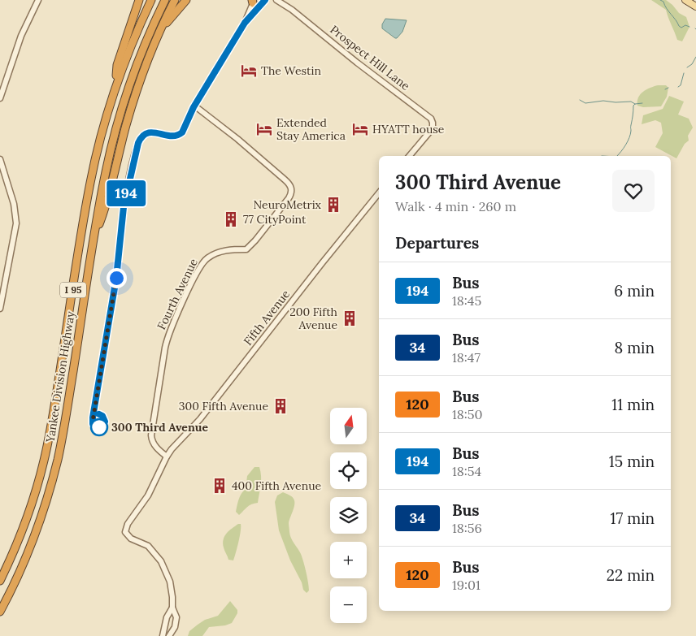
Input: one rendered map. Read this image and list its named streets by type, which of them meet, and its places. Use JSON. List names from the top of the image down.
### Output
{
  "streets": {
    "highway": ["I 95", "Yankee Division Highway"],
    "street": ["Prospect Hill Lane", "Fourth Avenue", "Fifth Avenue"]
  },
  "crossings": [
    ["Fourth Avenue", "Fifth Avenue"]
  ],
  "places": {
    "hotel": ["The Westin", "Extended Stay America", "HYATT house"],
    "building": [
      "NeuroMetrix",
      "77 CityPoint",
      "200 Fifth Avenue",
      "300 Fifth Avenue",
      "400 Fifth Avenue"
    ],
    "other": ["300 Third Avenue"]
  },
  "lines": ["bus line 194"],
  "north": "top",
  "page": {
    "on_map": "194",
    "heading": [
      ["300 Third Avenue", "Walk · 4 min · 260 m"],
      "Departures"
    ],
    "list": [
      {
        "mark": "194",
        "name": "Bus",
        "note": "18:45",
        "value": "6 min"
      },
      {
        "mark": "34",
        "name": "Bus",
        "note": "18:47",
        "value": "8 min"
      },
      {
        "mark": "120",
        "name": "Bus",
        "note": "18:50",
        "value": "11 min"
      },
      {
        "mark": "194",
        "name": "Bus",
        "note": "18:54",
        "value": "15 min"
      },
      {
        "mark": "34",
        "name": "Bus",
        "note": "18:56",
        "value": "17 min"
      },
      {
        "mark": "120",
        "name": "Bus",
        "note": "19:01",
        "value": "22 min"
      }
    ],
    "map_buttons": ["+", "−"]
  }
}
